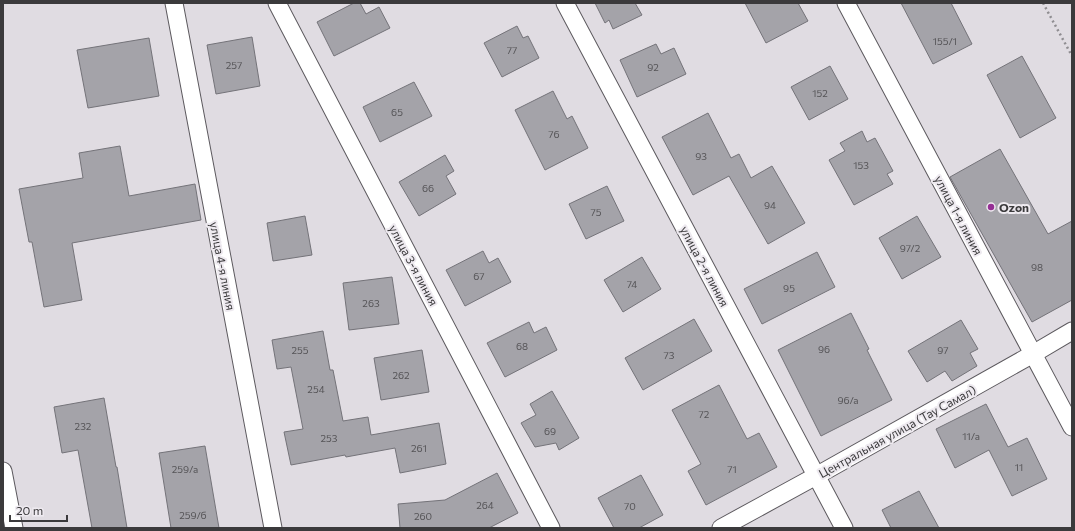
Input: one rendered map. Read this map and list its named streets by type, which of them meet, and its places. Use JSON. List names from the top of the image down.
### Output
{
  "streets": {
    "street": [
      "улица 1-я линия",
      "улица 3-я линия",
      "улица 4-я линия",
      "улица 2-я линия",
      "Центральная улица (Тау Самал)"
    ]
  },
  "crossings": [
    ["улица 1-я линия", "Центральная улица (Тау Самал)"],
    ["улица 2-я линия", "Центральная улица (Тау Самал)"]
  ],
  "places": ["Ozon"],
  "house_numbers": [
    "155/1",
    "77",
    "257",
    "92",
    "152",
    "65",
    "76",
    "93",
    "153",
    "66",
    "94",
    "75",
    "97/2",
    "98",
    "67",
    "74",
    "95",
    "263",
    "68",
    "96",
    "255",
    "97",
    "73",
    "262",
    "254",
    "96/а",
    "72",
    "232",
    "69",
    "11/а",
    "253",
    "261",
    "11",
    "259/а",
    "71",
    "264",
    "70",
    "259/б",
    "260"
  ],
  "scale_bar": "20 m"
}
